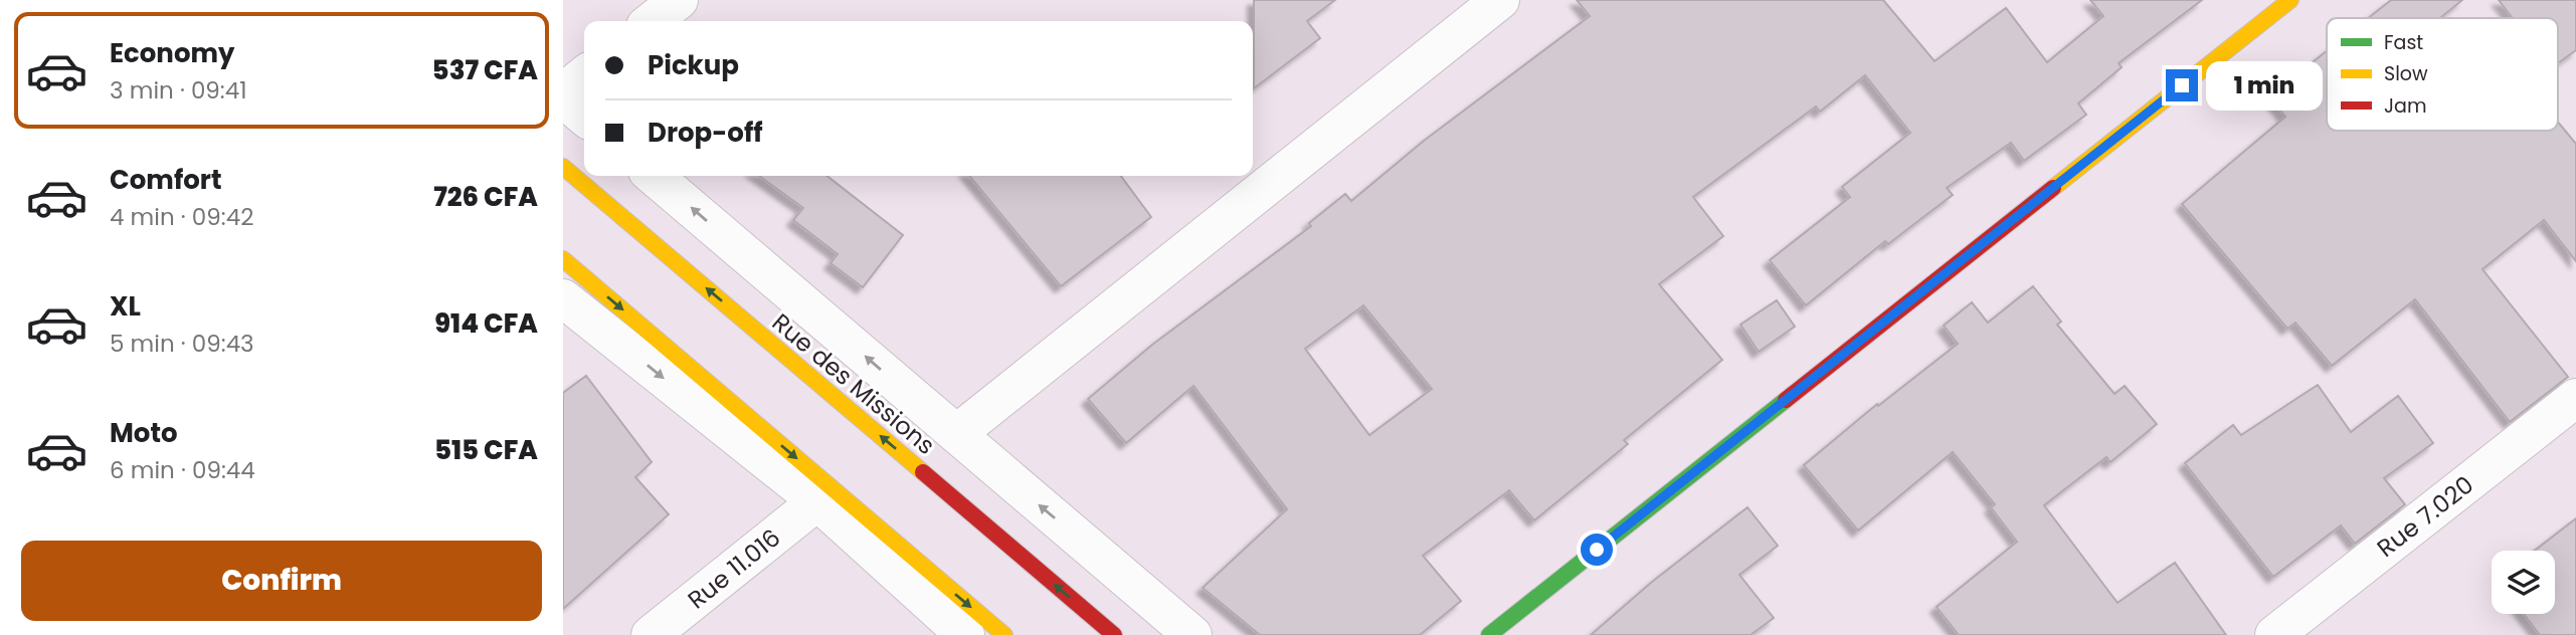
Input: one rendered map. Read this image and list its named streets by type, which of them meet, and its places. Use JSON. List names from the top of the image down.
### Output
{
  "streets": {
    "main road": ["Rue des Missions"],
    "street": ["Rue 7.020", "Rue 11.016"]
  },
  "legend": ["Fast", "Slow", "Jam"],
  "page": {
    "list": [
      {
        "name": "Economy",
        "note": "3 min · 09:41",
        "value": "537 CFA"
      },
      {
        "name": "Comfort",
        "note": "4 min · 09:42",
        "value": "726 CFA"
      },
      {
        "name": "XL",
        "note": "5 min · 09:43",
        "value": "914 CFA"
      },
      {
        "name": "Moto",
        "note": "6 min · 09:44",
        "value": "515 CFA"
      }
    ],
    "banner": ["Pickup", "Drop-off"],
    "bubble": "1 min",
    "buttons": "Confirm"
  }
}
